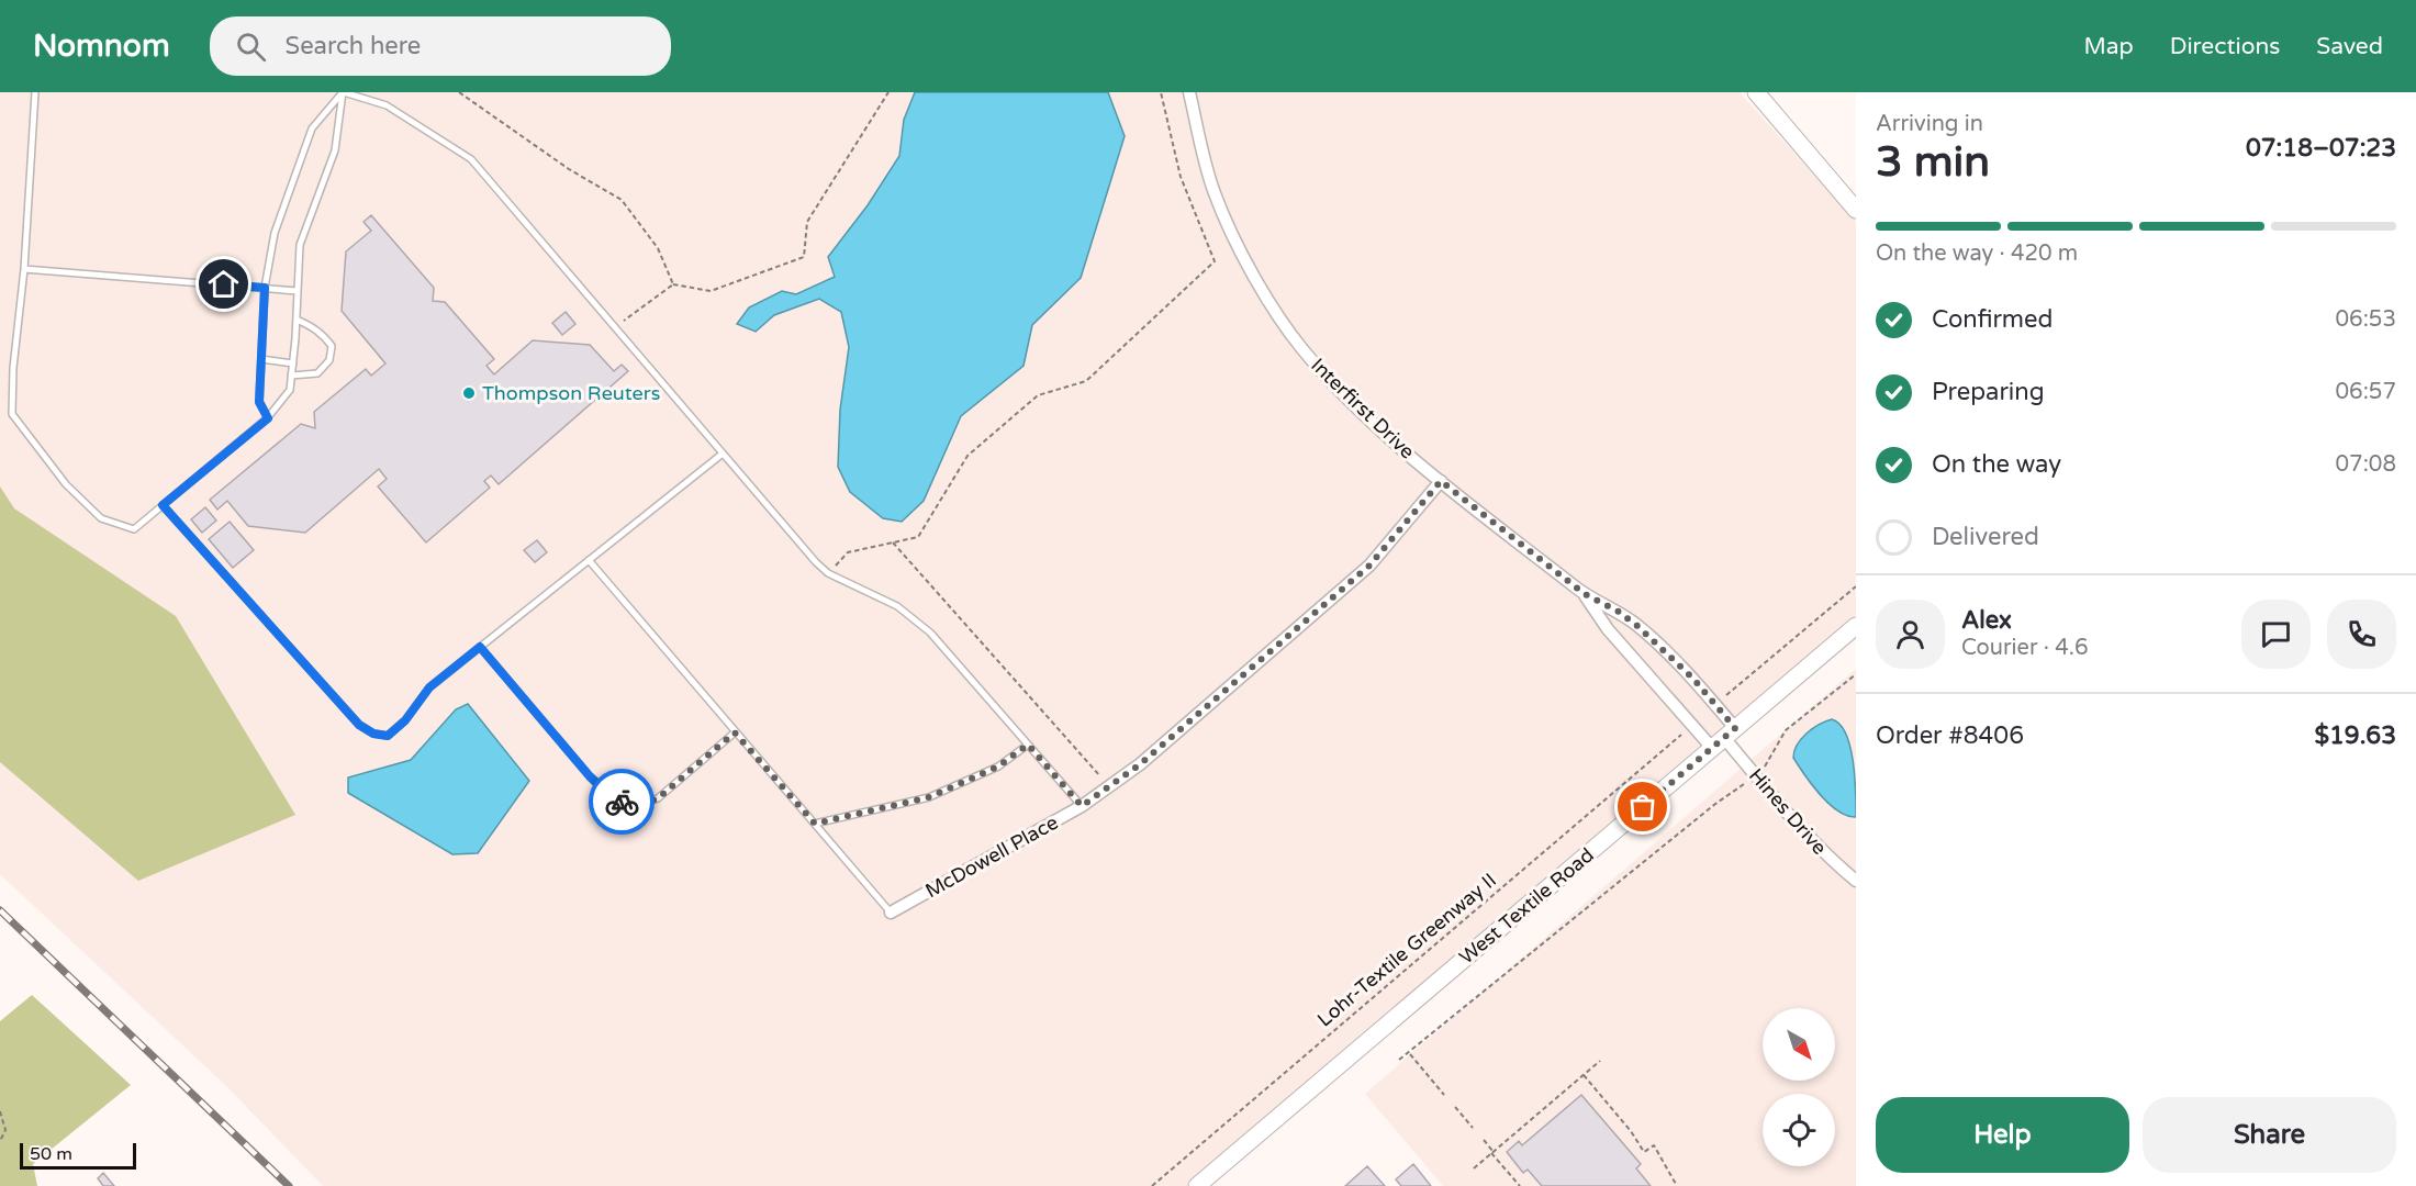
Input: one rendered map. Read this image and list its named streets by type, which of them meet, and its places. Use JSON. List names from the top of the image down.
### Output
{
  "streets": {
    "main road": ["West Textile Road"],
    "street": ["Interfirst Drive", "Hines Drive", "McDowell Place"],
    "path": ["Lohr-Textile Greenway II"]
  },
  "crossings": [
    ["Interfirst Drive", "Hines Drive"],
    ["Interfirst Drive", "McDowell Place"],
    ["Interfirst Drive", "West Textile Road"],
    ["Hines Drive", "West Textile Road"]
  ],
  "places": ["Thompson Reuters"],
  "scale_bar": "50 m",
  "north": "bottom right",
  "page": {
    "header": "Nomnom",
    "search": "Search here",
    "nav": ["Map", "Directions", "Saved"],
    "heading": ["3 min", "Arriving in", "07:18–07:23"],
    "panel": [
      "Alex",
      "Courier · 4.6",
      "Order #8406",
      "$19.63"
    ],
    "bar": "On the way · 420 m",
    "list": [
      ["Confirmed", "06:53"],
      ["Preparing", "06:57"],
      ["On the way", "07:08"],
      "Delivered"
    ],
    "buttons": ["Help", "Share"],
    "scale": "50 m"
  }
}
